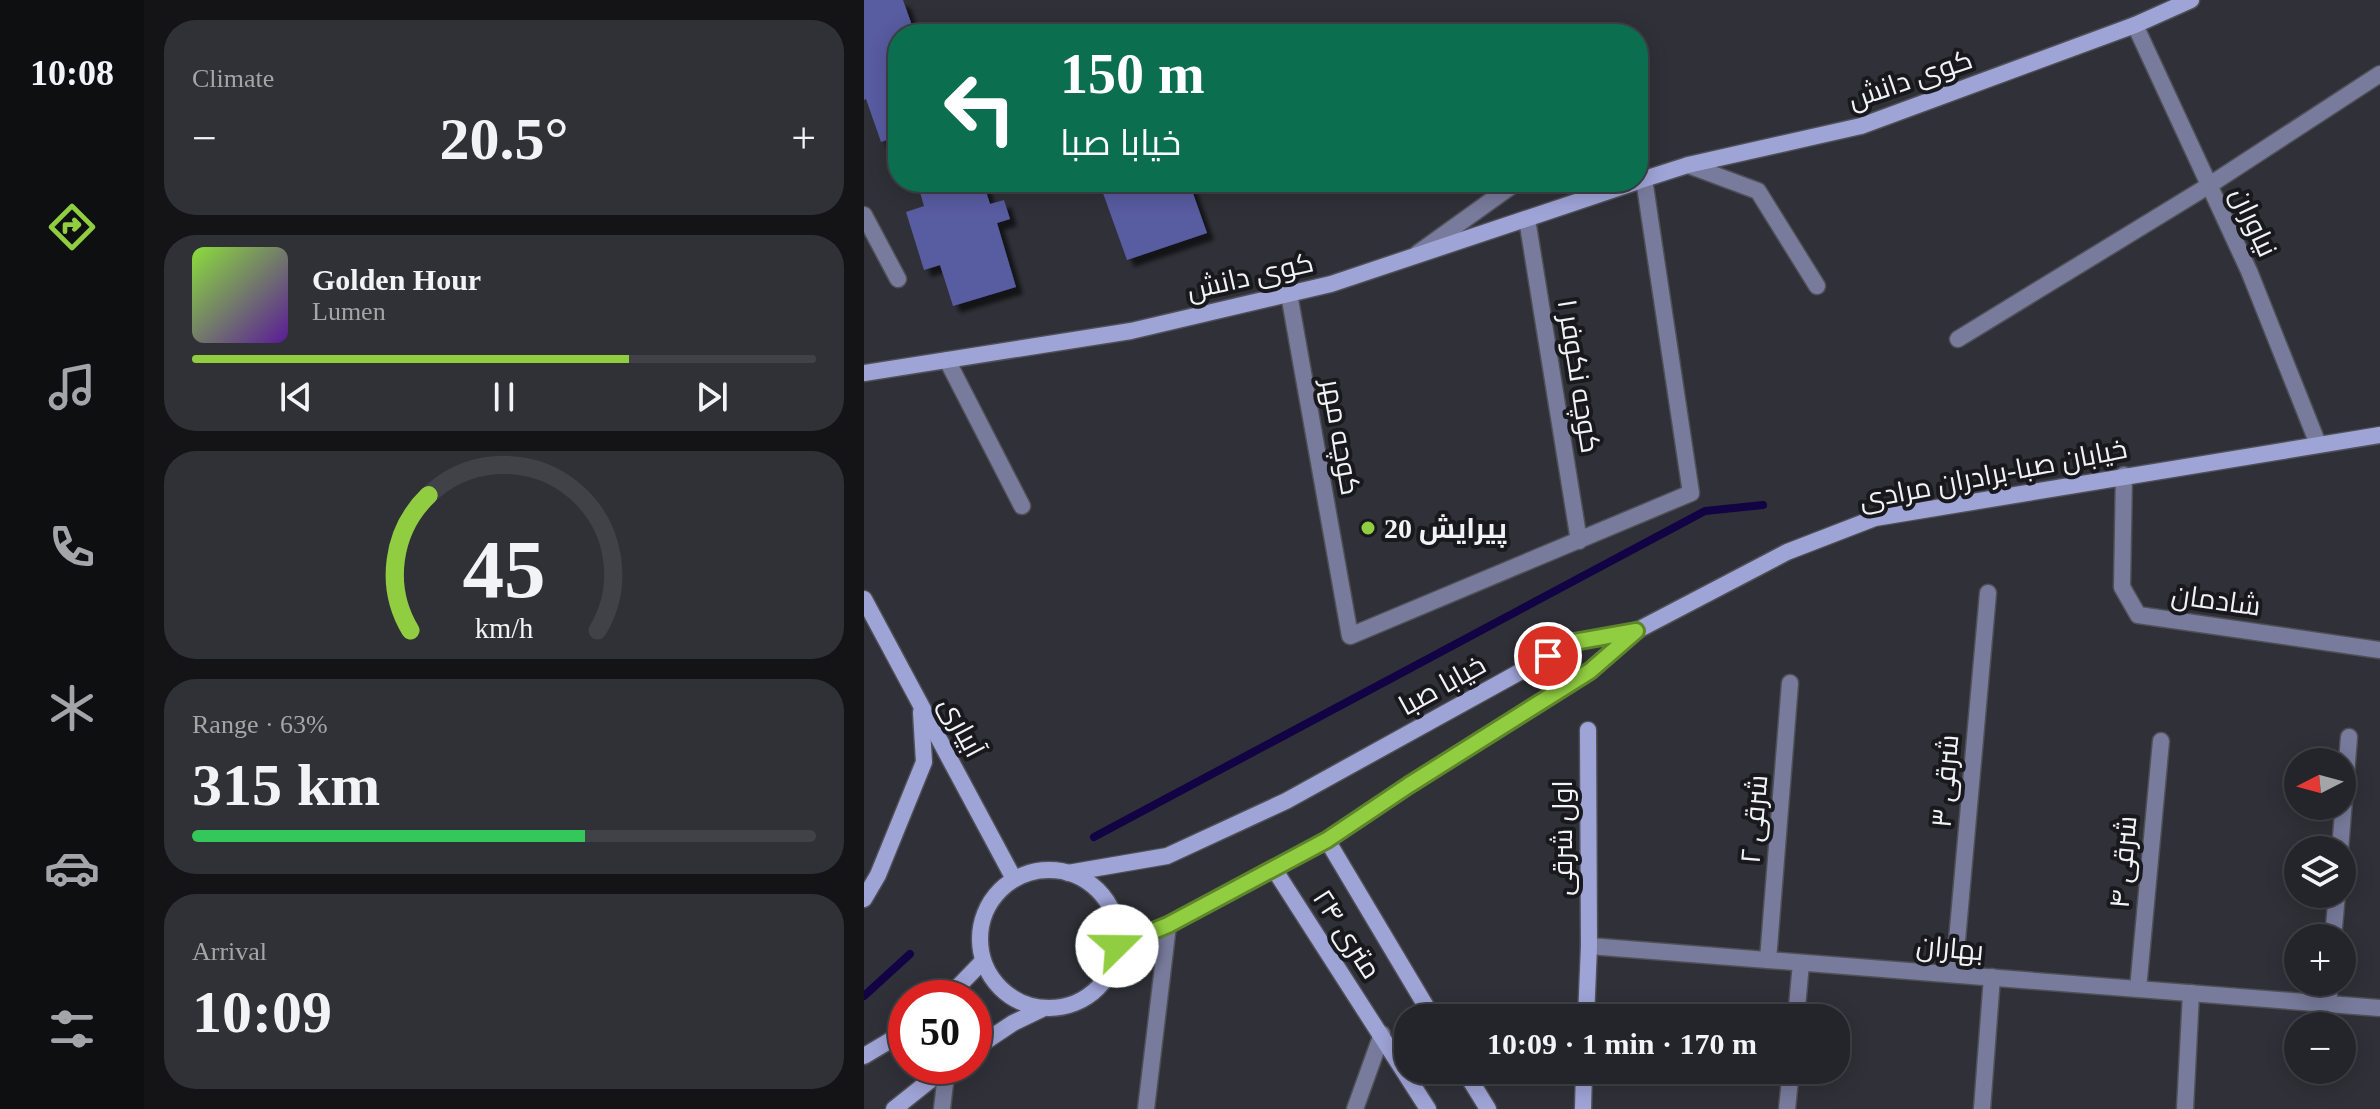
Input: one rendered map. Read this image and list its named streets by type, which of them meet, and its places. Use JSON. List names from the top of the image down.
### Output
{
  "streets": {
    "main road": [
      "کوی دانش",
      "خیابان صبا-برادران مرادی",
      "خیابا صبا",
      "آبیاری",
      "اول شرقی",
      "۲۴ متری"
    ],
    "street": [
      "نیاوران",
      "کوچه نکوفر ۱",
      "کوچه مهر",
      "شادمان",
      "۳ شرقی",
      "۲ شرقی",
      "۴ شرقی",
      "بهاران"
    ]
  },
  "crossings": [
    ["کوی دانش", "نیاوران"],
    ["کوی دانش", "کوچه نکوفر ۱"],
    ["کوی دانش", "کوچه مهر"],
    ["نیاوران", "خیابان صبا-برادران مرادی"],
    ["کوچه نکوفر ۱", "کوچه مهر"],
    ["خیابان صبا-برادران مرادی", "شادمان"],
    ["خیابان صبا-برادران مرادی", "خیابا صبا"],
    ["خیابا صبا", "آبیاری"],
    ["۳ شرقی", "بهاران"],
    ["۲ شرقی", "بهاران"],
    ["اول شرقی", "بهاران"],
    ["۴ شرقی", "بهاران"]
  ],
  "places": ["پیرایش 20"],
  "north": "left",
  "page": {
    "tabs": "10:08",
    "tile": [
      "Climate",
      ["Range · 63%", "315 km"],
      ["Arrival", "10:09"]
    ],
    "turn": ["150 m", "خیابا صبا"],
    "heat": ["−", "20.5°", "+"],
    "song": ["Golden Hour", "Lumen"],
    "map_buttons": ["+", "−"],
    "limit": "50",
    "trip": "10:09 · 1 min · 170 m",
    "gauge": ["45", "km/h"]
  }
}
